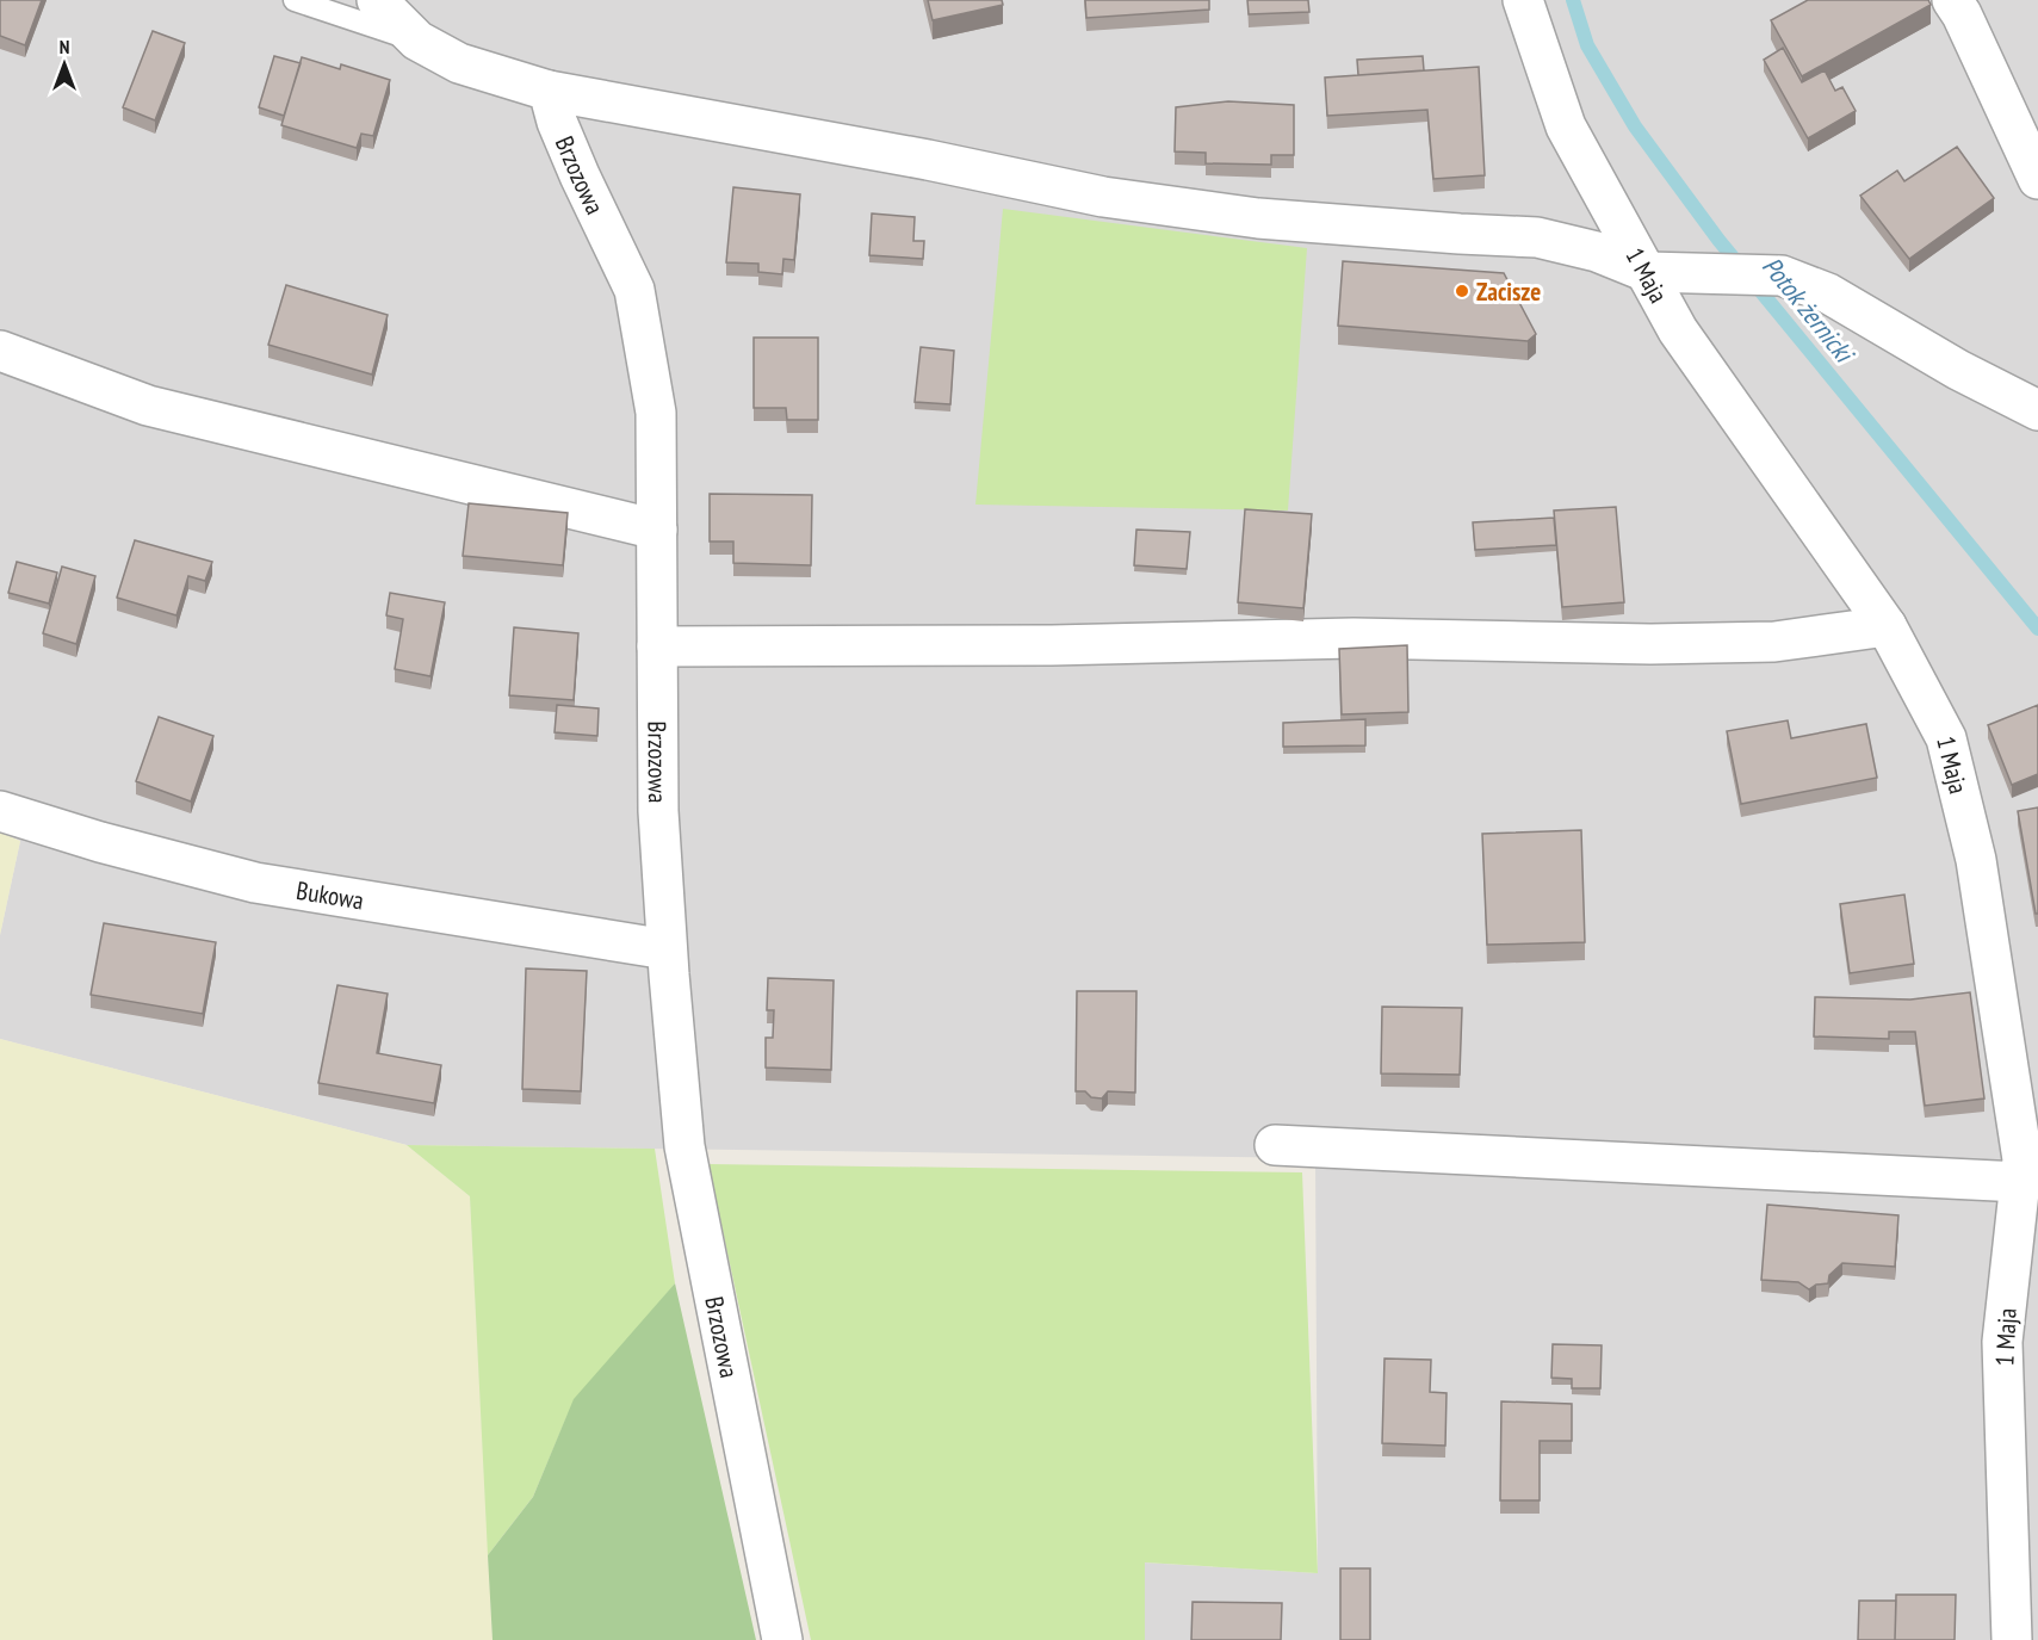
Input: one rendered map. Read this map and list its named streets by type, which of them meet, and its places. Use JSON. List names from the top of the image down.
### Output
{
  "streets": {
    "street": ["Brzozowa", "1 Maja", "Bukowa"]
  },
  "crossings": [
    ["Brzozowa", "Bukowa"]
  ],
  "water": ["Potok żernicki"],
  "places": ["Zacisze"],
  "north": "top"
}
